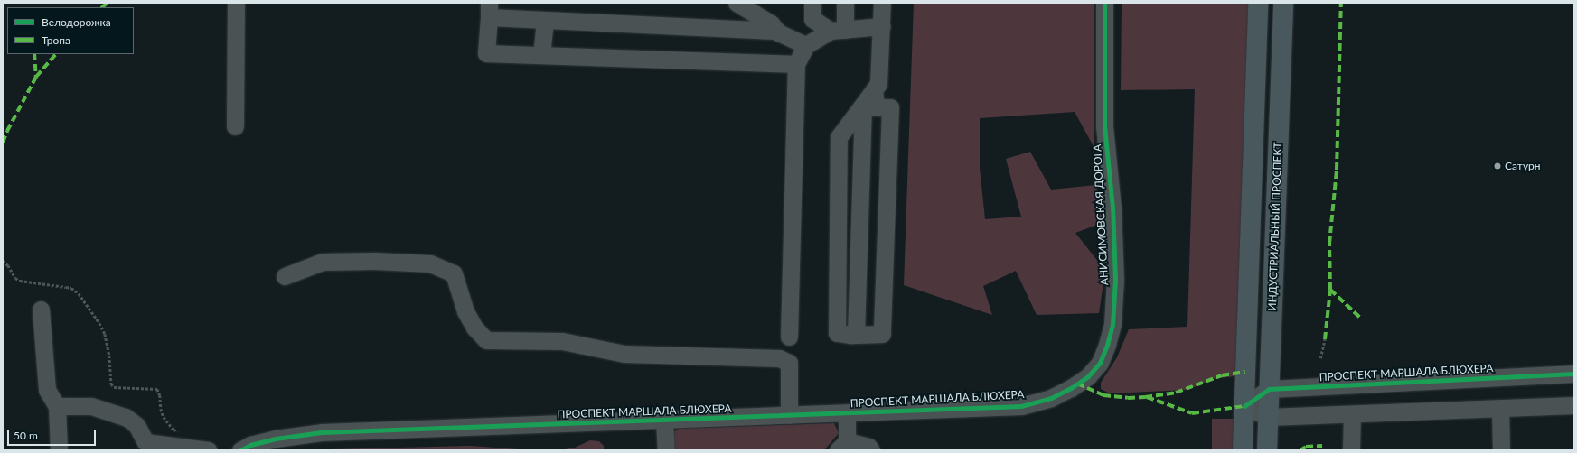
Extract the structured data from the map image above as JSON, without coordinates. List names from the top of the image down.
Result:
{
  "streets": {
    "main road": ["ИНДУСТРИАЛЬНЫЙ ПРОСПЕКТ"],
    "street": ["АНИСИМОВСКАЯ ДОРОГА", "ПРОСПЕКТ МАРШАЛА БЛЮХЕРА"]
  },
  "crossings": [
    ["АНИСИМОВСКАЯ ДОРОГА", "ПРОСПЕКТ МАРШАЛА БЛЮХЕРА"],
    ["ИНДУСТРИАЛЬНЫЙ ПРОСПЕКТ", "ПРОСПЕКТ МАРШАЛА БЛЮХЕРА"]
  ],
  "places": ["Сатурн"],
  "legend": ["Велодорожка", "Тропа"],
  "scale_bar": "50 m"
}
